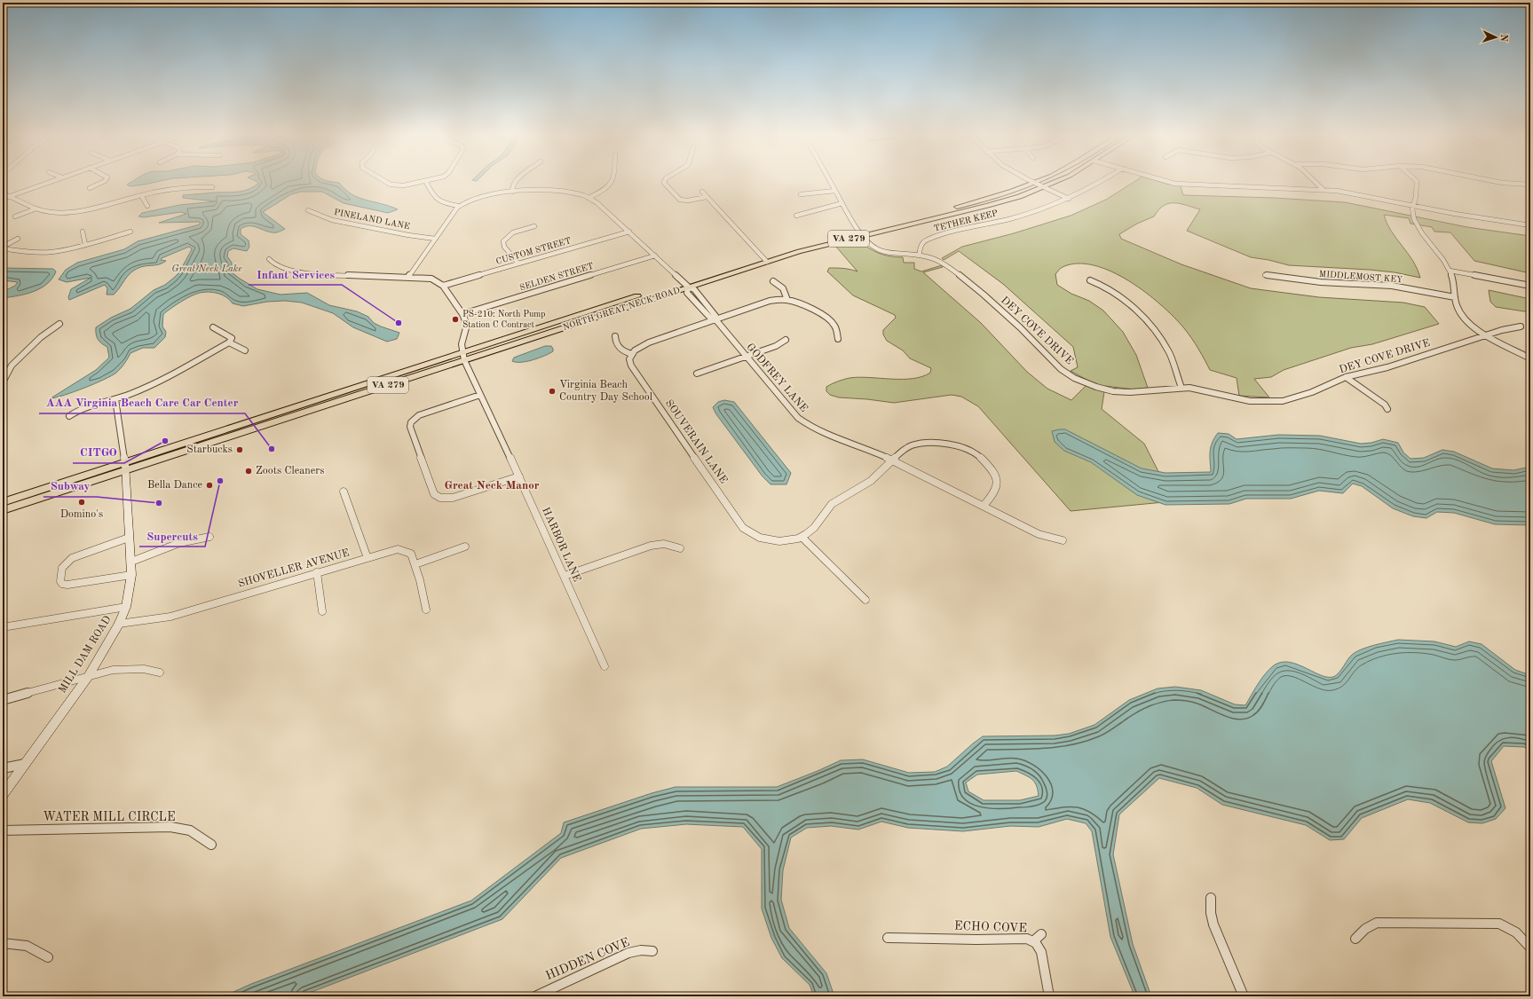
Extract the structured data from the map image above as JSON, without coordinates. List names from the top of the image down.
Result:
{
  "streets": {
    "main road": ["VA 279", "NORTH GREAT NECK ROAD"],
    "street": [
      "PINELAND LANE",
      "TETHER KEEP",
      "CUSTOM STREET",
      "SELDEN STREET",
      "MIDDLEMOST KEY",
      "DEY COVE DRIVE",
      "GODFREY LANE",
      "SOUVERAIN LANE",
      "HARBOR LANE",
      "SHOVELLER AVENUE",
      "MILL DAM ROAD",
      "WATER MILL CIRCLE",
      "ECHO COVE",
      "HIDDEN COVE"
    ]
  },
  "crossings": [
    ["TETHER KEEP", "DEY COVE DRIVE"],
    ["NORTH GREAT NECK ROAD", "DEY COVE DRIVE"],
    ["NORTH GREAT NECK ROAD", "GODFREY LANE"],
    ["NORTH GREAT NECK ROAD", "HARBOR LANE"],
    ["NORTH GREAT NECK ROAD", "MILL DAM ROAD"],
    ["SHOVELLER AVENUE", "MILL DAM ROAD"]
  ],
  "districts": ["Great Neck Manor"],
  "water": ["Great Neck Lake"],
  "places": [
    "PS-210: North Pump Station C Contract",
    "Infant Services",
    "Virginia Beach Country Day School",
    "CITGO",
    "AAA Virginia Beach Care Car Center",
    "Starbucks",
    "Zoots Cleaners",
    "Supercuts",
    "Bella Dance",
    "Domino's",
    "Subway"
  ],
  "north": "right"
}
